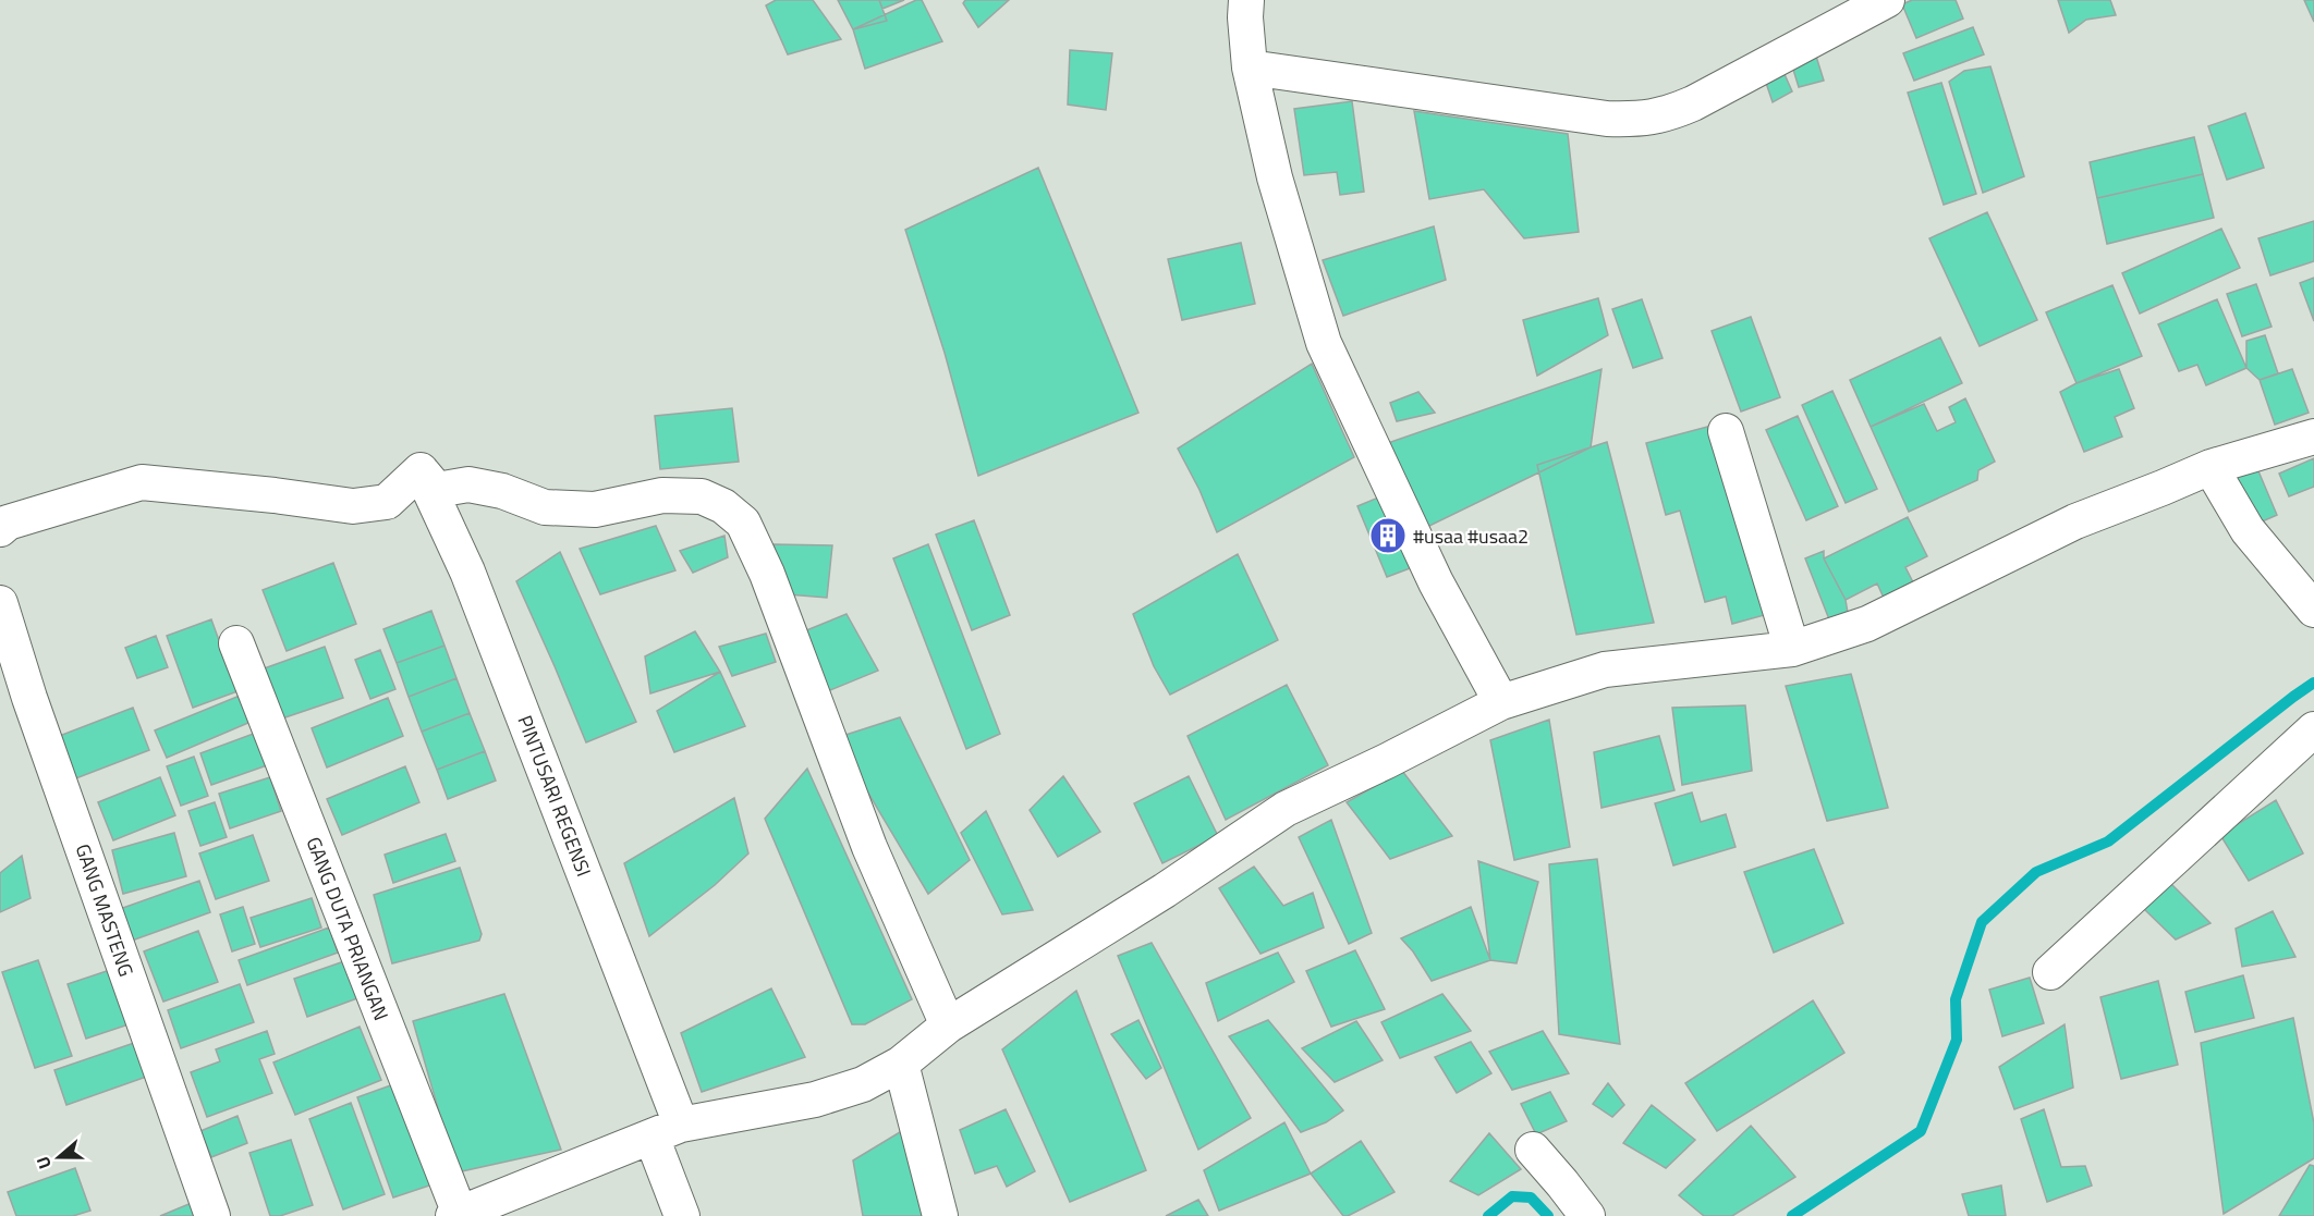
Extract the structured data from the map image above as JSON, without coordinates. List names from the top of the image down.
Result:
{
  "streets": {
    "street": ["PINTUSARI REGENSI", "GANG MASTENG", "GANG DUTA PRIANGAN"]
  },
  "places": {
    "building": ["#usaa #usaa2"]
  },
  "north": "left"
}
